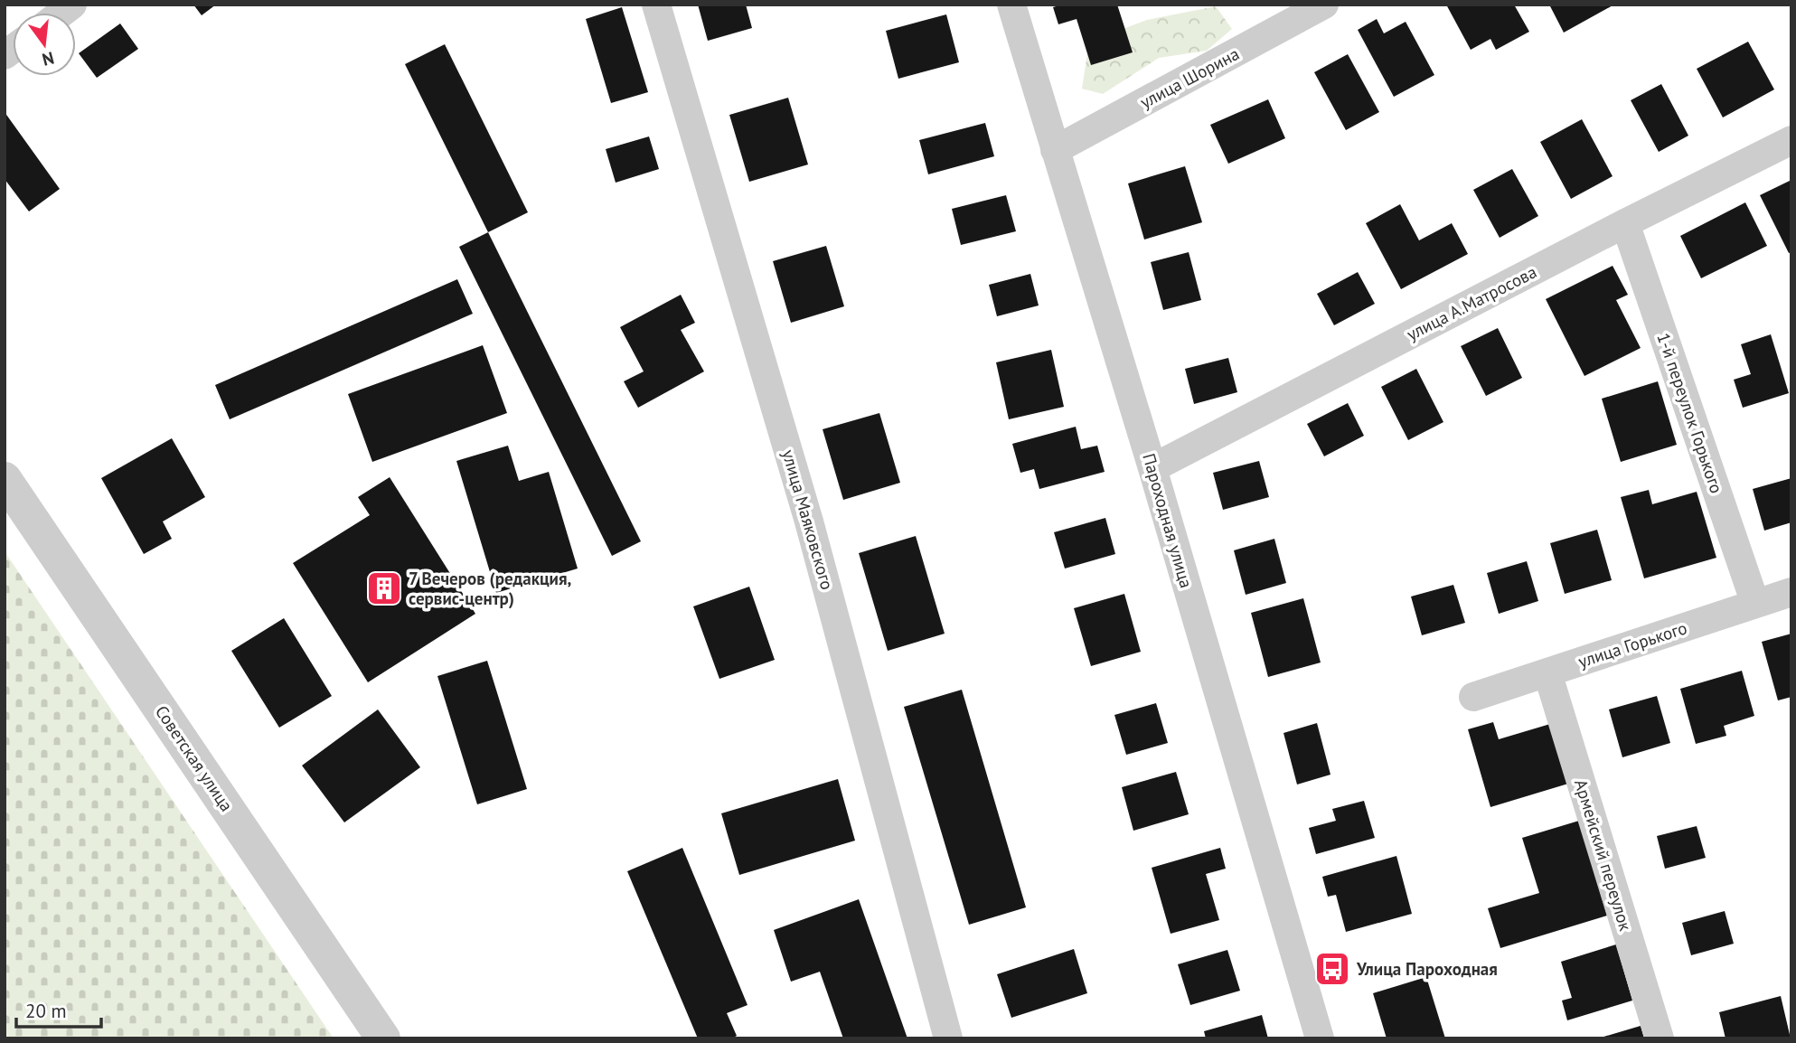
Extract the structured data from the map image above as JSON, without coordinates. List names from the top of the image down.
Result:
{
  "streets": {
    "street": [
      "улица Шорина",
      "улица А.Матросова",
      "1-й переулок Горького",
      "улица Маяковского",
      "Пароходная улица",
      "улица Горького",
      "Советская улица",
      "Армейский переулок"
    ]
  },
  "crossings": [
    ["улица Шорина", "Пароходная улица"],
    ["улица А.Матросова", "1-й переулок Горького"],
    ["улица А.Матросова", "Пароходная улица"],
    ["1-й переулок Горького", "улица Горького"],
    ["улица Горького", "Армейский переулок"]
  ],
  "places": {
    "building": ["7 Вечеров (редакция, сервис-центр)"],
    "bus stop": ["Улица Пароходная"]
  },
  "scale_bar": "20 m",
  "north": "bottom"
}
